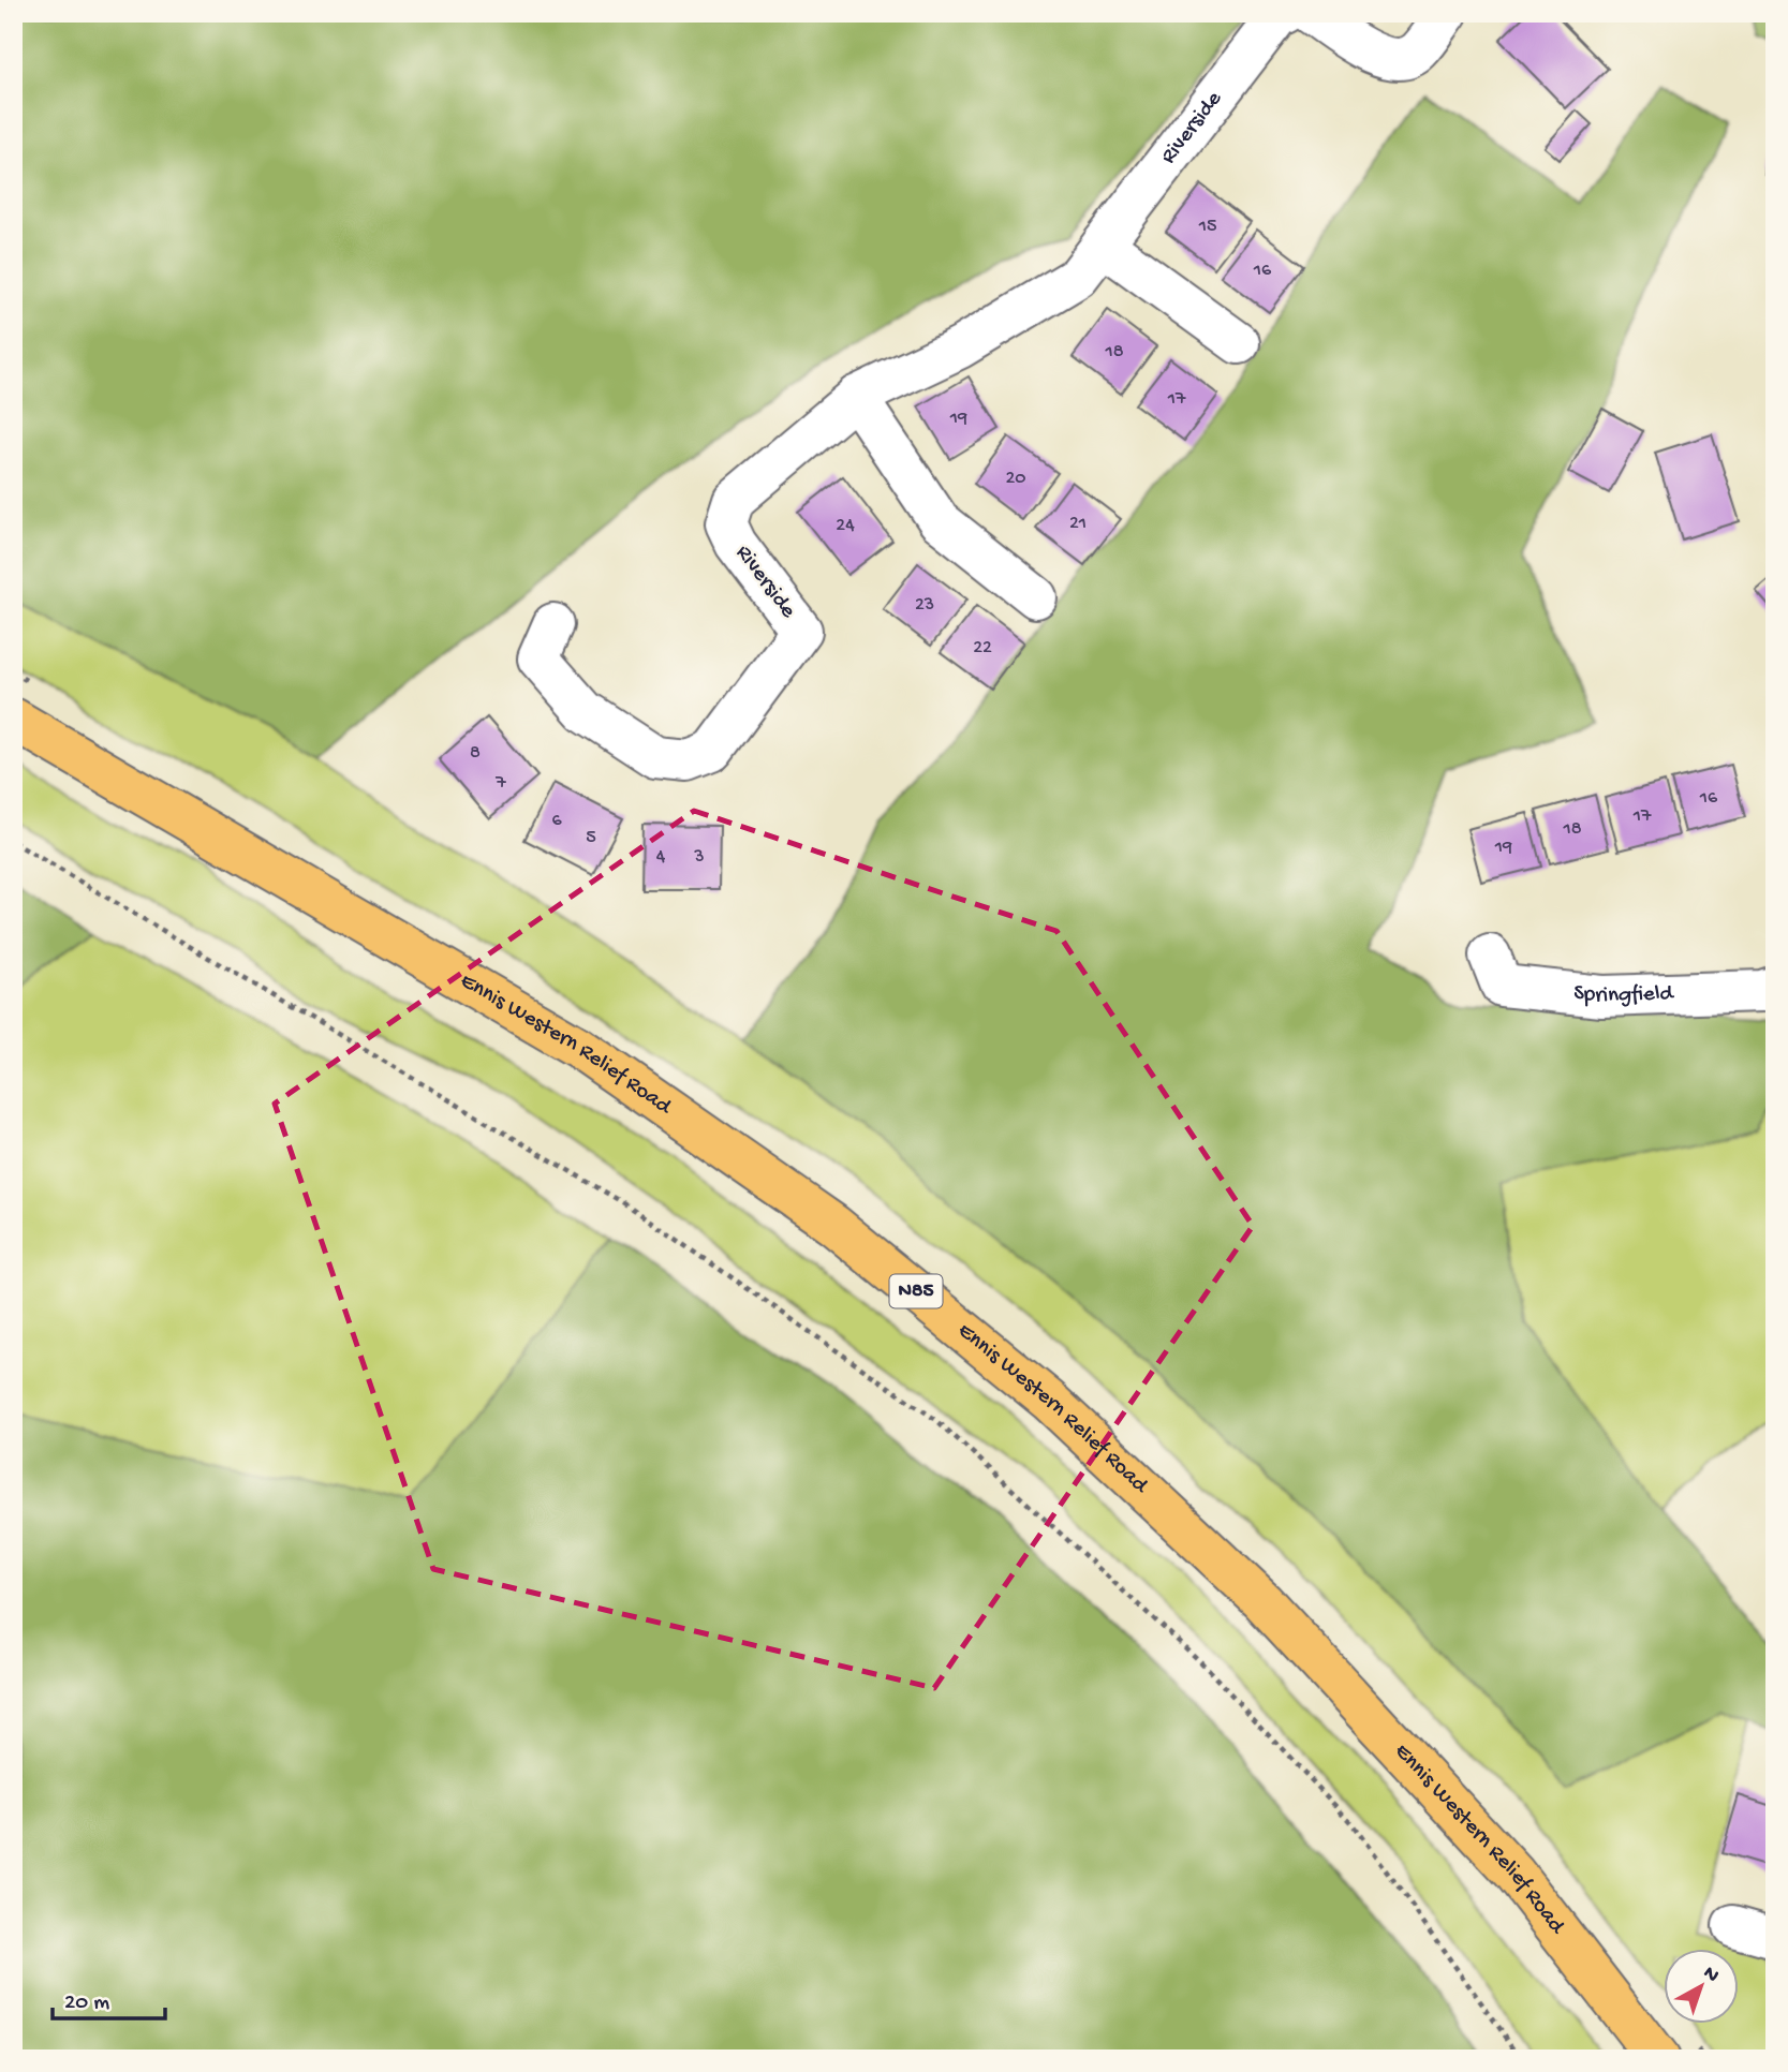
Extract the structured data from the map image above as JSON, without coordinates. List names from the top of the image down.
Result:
{
  "streets": {
    "main road": ["Ennis Western Relief Road", "N85"],
    "street": ["Riverside", "Springfield"]
  },
  "house_numbers": [
    "15",
    "16",
    "18",
    "17",
    "19",
    "20",
    "21",
    "24",
    "23",
    "22",
    "8",
    "7",
    "16",
    "17",
    "6",
    "18",
    "5",
    "19",
    "4",
    "3"
  ],
  "scale_bar": "20 m",
  "north": "top right"
}
